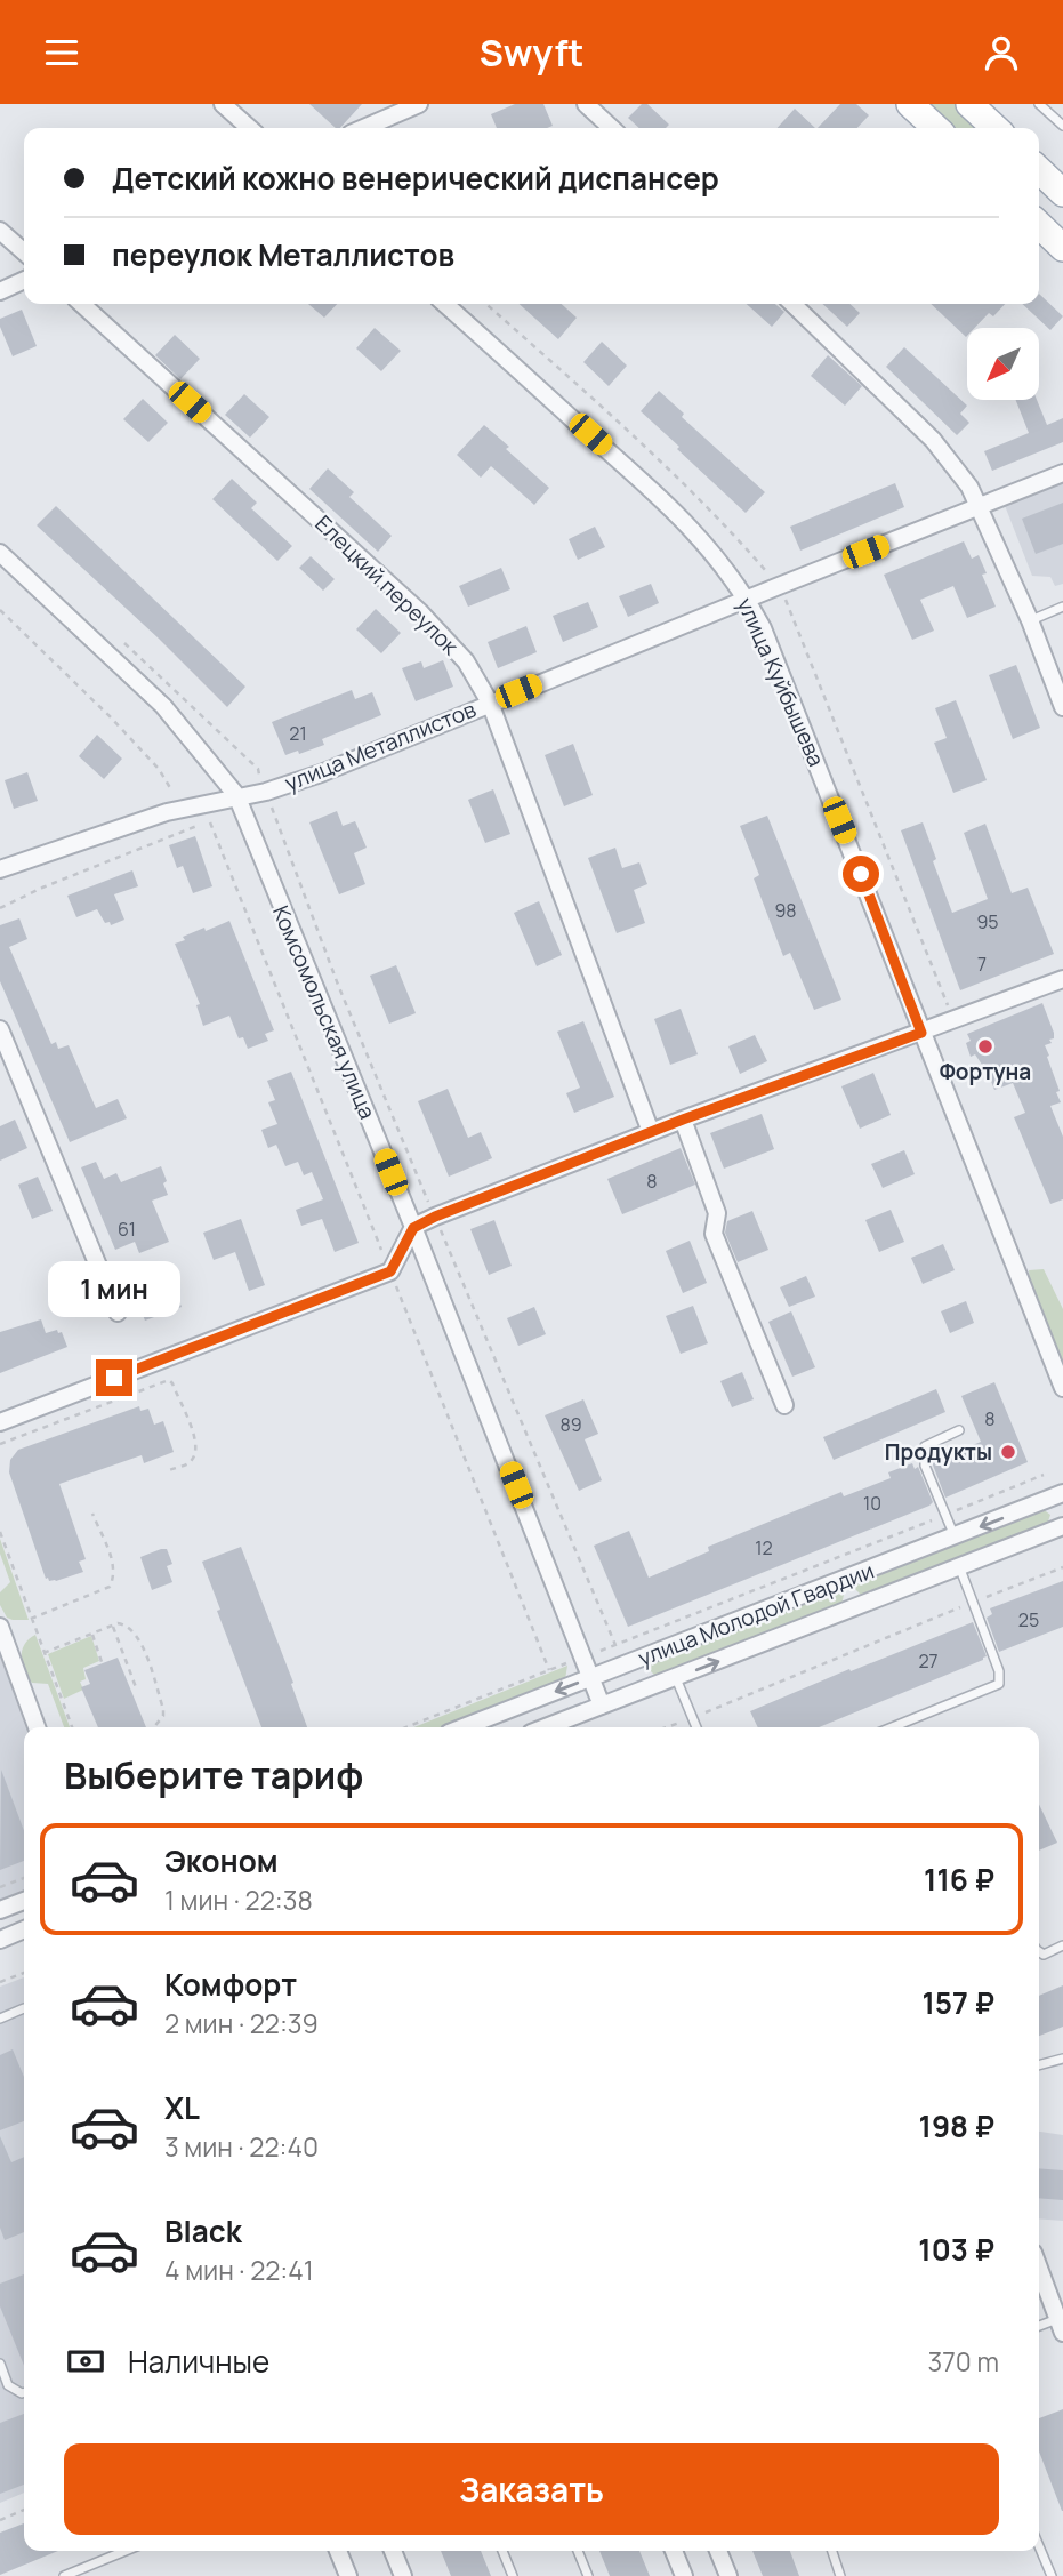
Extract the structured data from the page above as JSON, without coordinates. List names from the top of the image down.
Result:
{
  "streets": {
    "street": [
      "Елецкий переулок",
      "улица Куйбышева",
      "улица Металлистов",
      "Комсомольская улица",
      "улица Молодой Гвардии"
    ]
  },
  "crossings": [
    ["Елецкий переулок", "улица Металлистов"],
    ["улица Куйбышева", "улица Металлистов"],
    ["улица Металлистов", "Комсомольская улица"],
    ["Комсомольская улица", "улица Молодой Гвардии"]
  ],
  "places": ["Фортуна", "Продукты"],
  "house_numbers": [
    "21",
    "98",
    "95",
    "7",
    "8",
    "61",
    "8",
    "89",
    "10",
    "12",
    "25",
    "27"
  ],
  "north": "bottom left",
  "page": {
    "header": "Swyft",
    "banner": ["Детский кожно венерический диспансер", "переулок Металлистов"],
    "bubble": "1 мин",
    "heading": "Выберите тариф",
    "list": [
      {
        "name": "Эконом",
        "note": "1 мин · 22:38",
        "value": "116 ₽"
      },
      {
        "name": "Комфорт",
        "note": "2 мин · 22:39",
        "value": "157 ₽"
      },
      {
        "name": "XL",
        "note": "3 мин · 22:40",
        "value": "198 ₽"
      },
      {
        "name": "Black",
        "note": "4 мин · 22:41",
        "value": "103 ₽"
      }
    ],
    "pay": ["Наличные", "370 m"],
    "buttons": "Заказать"
  }
}
